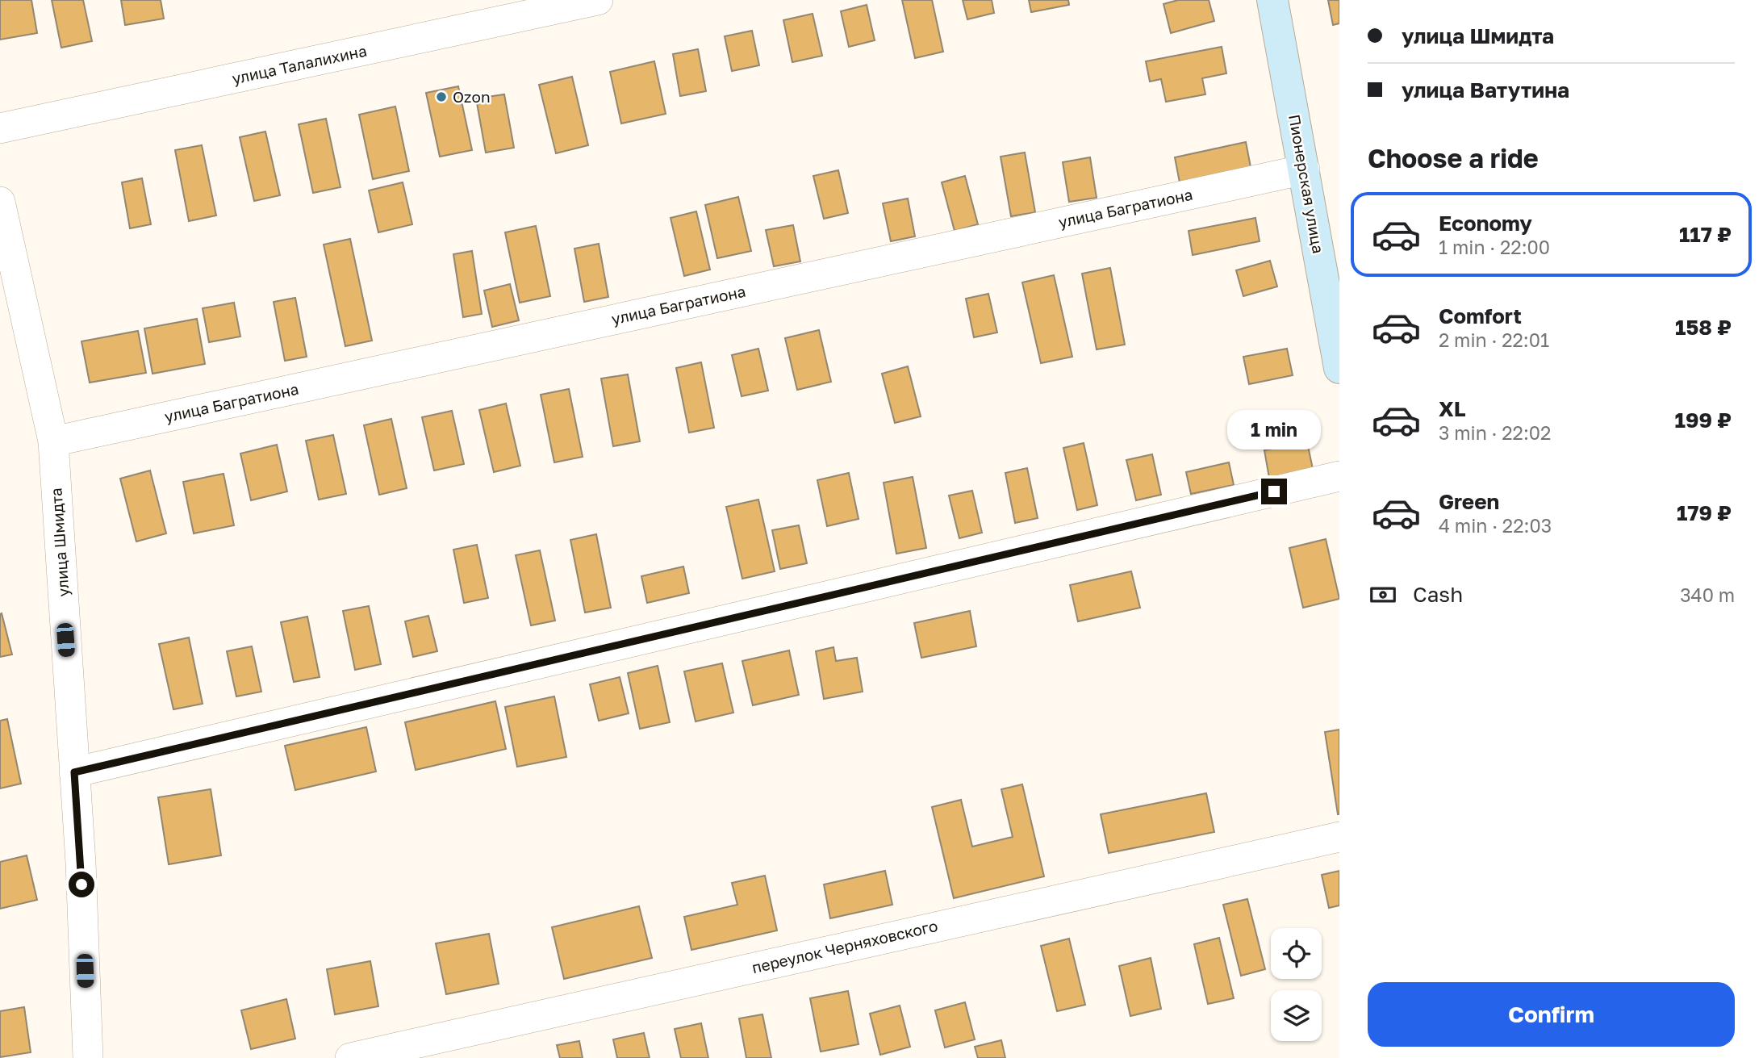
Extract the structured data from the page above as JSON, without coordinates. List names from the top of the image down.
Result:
{
  "streets": {
    "street": [
      "улица Талалихина",
      "Пионерская улица",
      "улица Багратиона",
      "улица Шмидта",
      "переулок Черняховского"
    ]
  },
  "crossings": [
    ["Пионерская улица", "улица Багратиона"],
    ["улица Багратиона", "улица Шмидта"]
  ],
  "places": ["Ozon"],
  "page": {
    "banner": ["улица Шмидта", "улица Ватутина"],
    "heading": "Choose a ride",
    "list": [
      {
        "name": "Economy",
        "note": "1 min · 22:00",
        "value": "117 ₽"
      },
      {
        "name": "Comfort",
        "note": "2 min · 22:01",
        "value": "158 ₽"
      },
      {
        "name": "XL",
        "note": "3 min · 22:02",
        "value": "199 ₽"
      },
      {
        "name": "Green",
        "note": "4 min · 22:03",
        "value": "179 ₽"
      }
    ],
    "bubble": "1 min",
    "pay": ["Cash", "340 m"],
    "buttons": "Confirm"
  }
}
